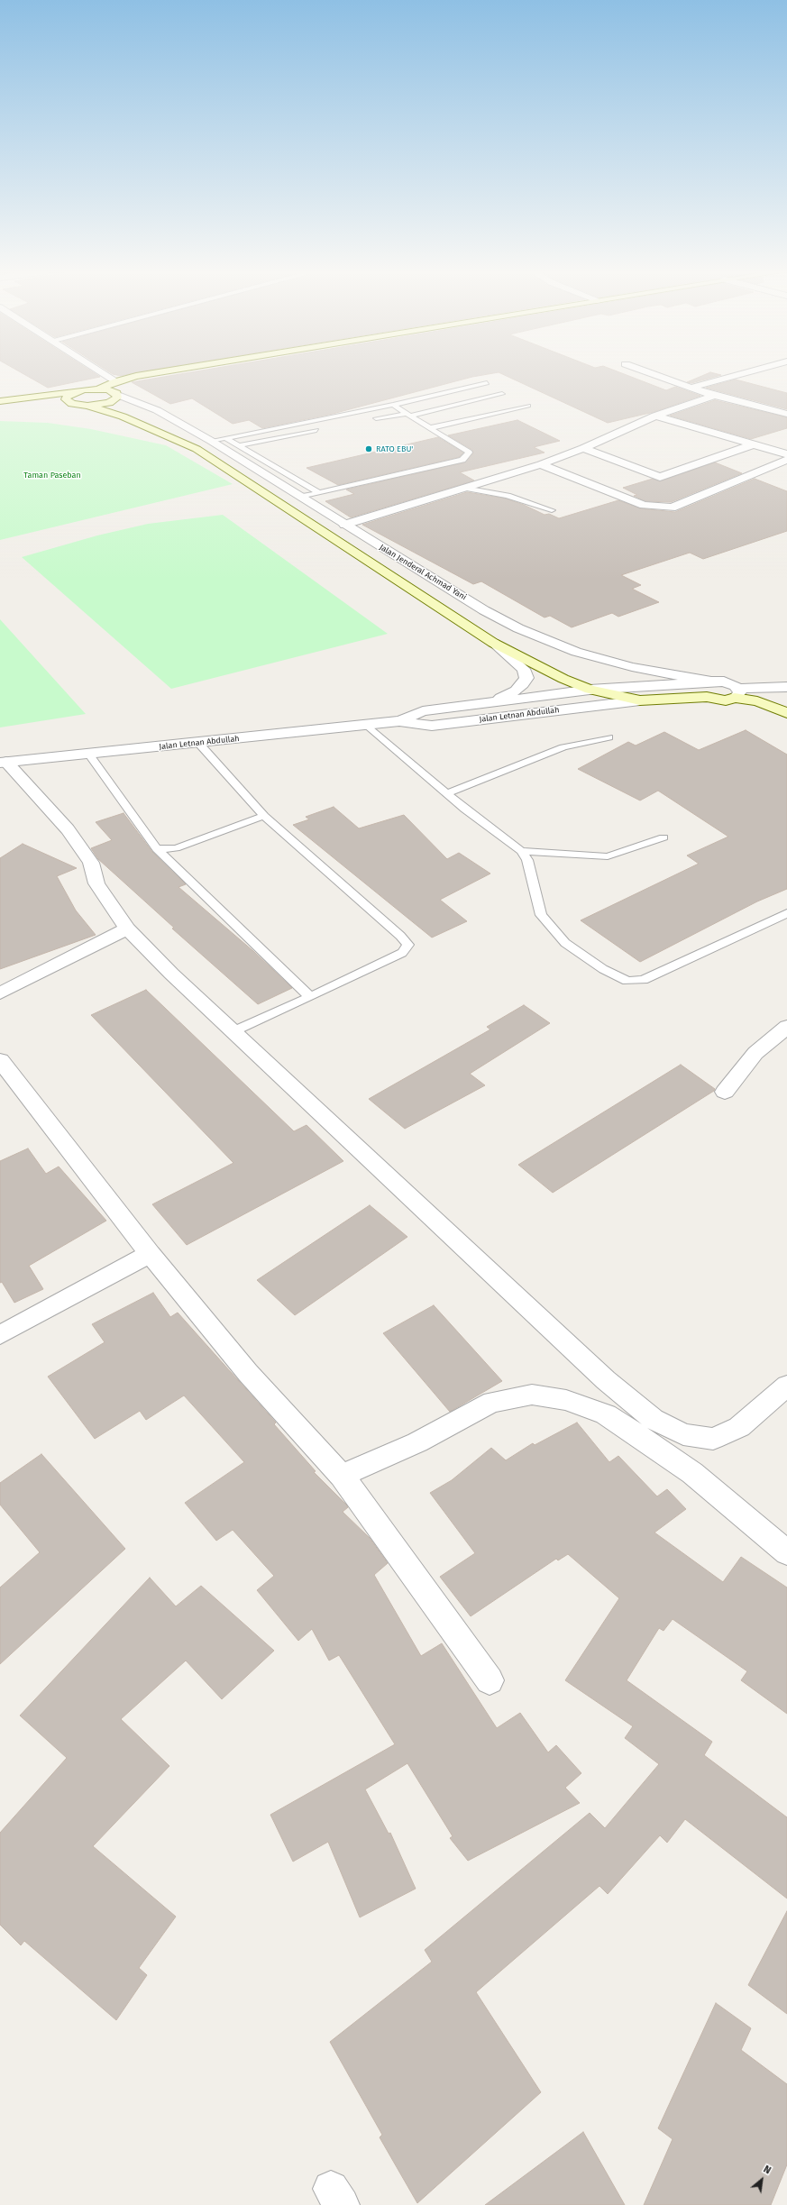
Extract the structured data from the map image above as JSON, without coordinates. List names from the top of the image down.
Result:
{
  "streets": {
    "main road": ["Jalan Jenderal Achmad Yani"],
    "street": ["Jalan Letnan Abdullah"]
  },
  "crossings": [
    ["Jalan Jenderal Achmad Yani", "Jalan Letnan Abdullah"]
  ],
  "parks": ["Taman Paseban"],
  "places": ["RATO EBU'"],
  "north": "top right"
}
